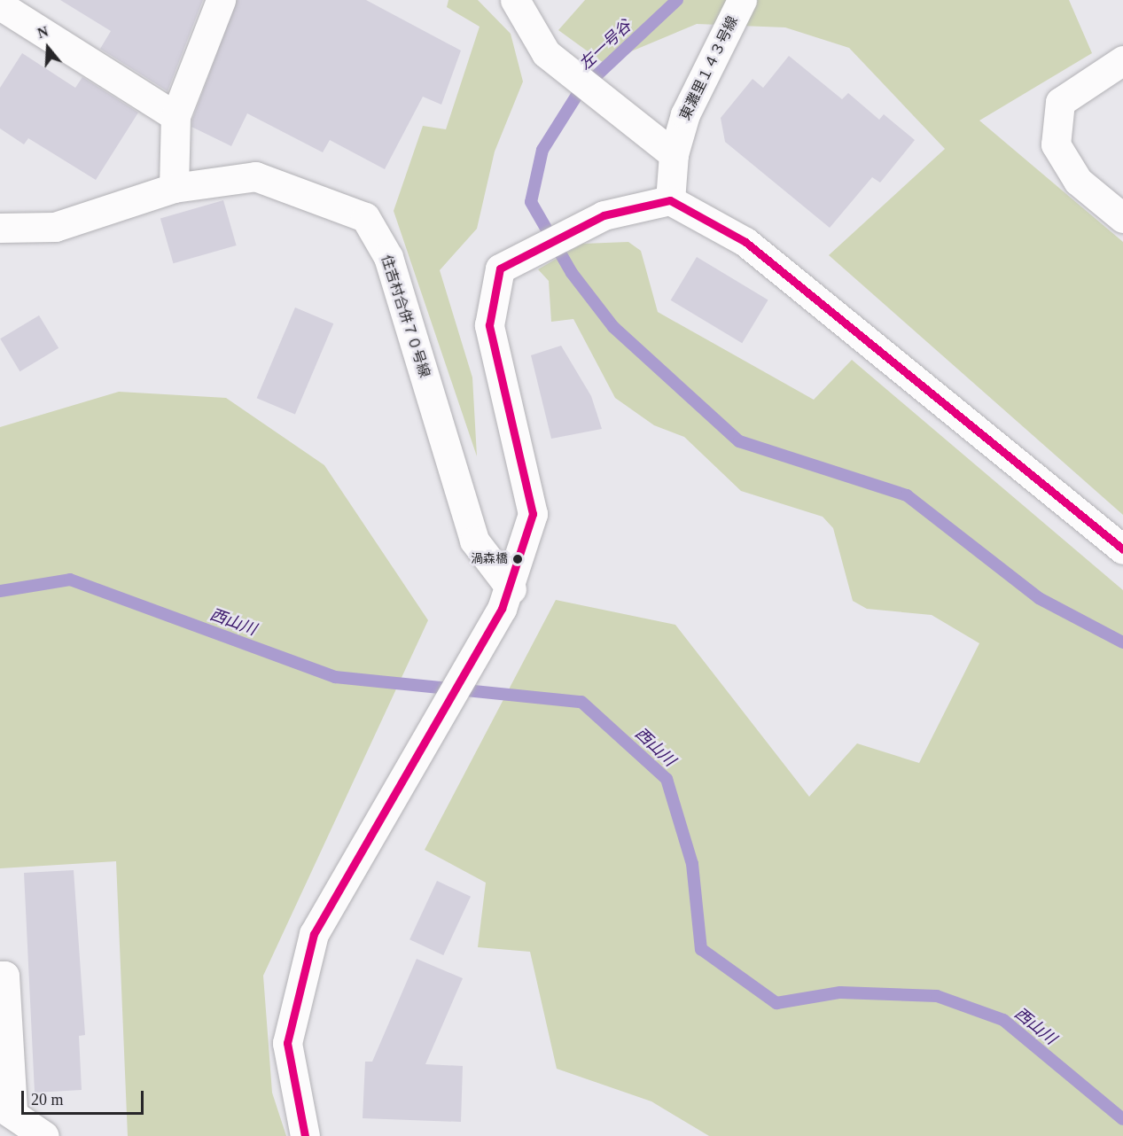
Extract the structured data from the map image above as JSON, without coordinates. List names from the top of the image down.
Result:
{
  "streets": {
    "street": ["東灘里１４３号線", "住吉村合併７０号線"]
  },
  "water": ["左一号谷", "西山川"],
  "places": ["渦森橋"],
  "scale_bar": "20 m",
  "north": "top"
}
